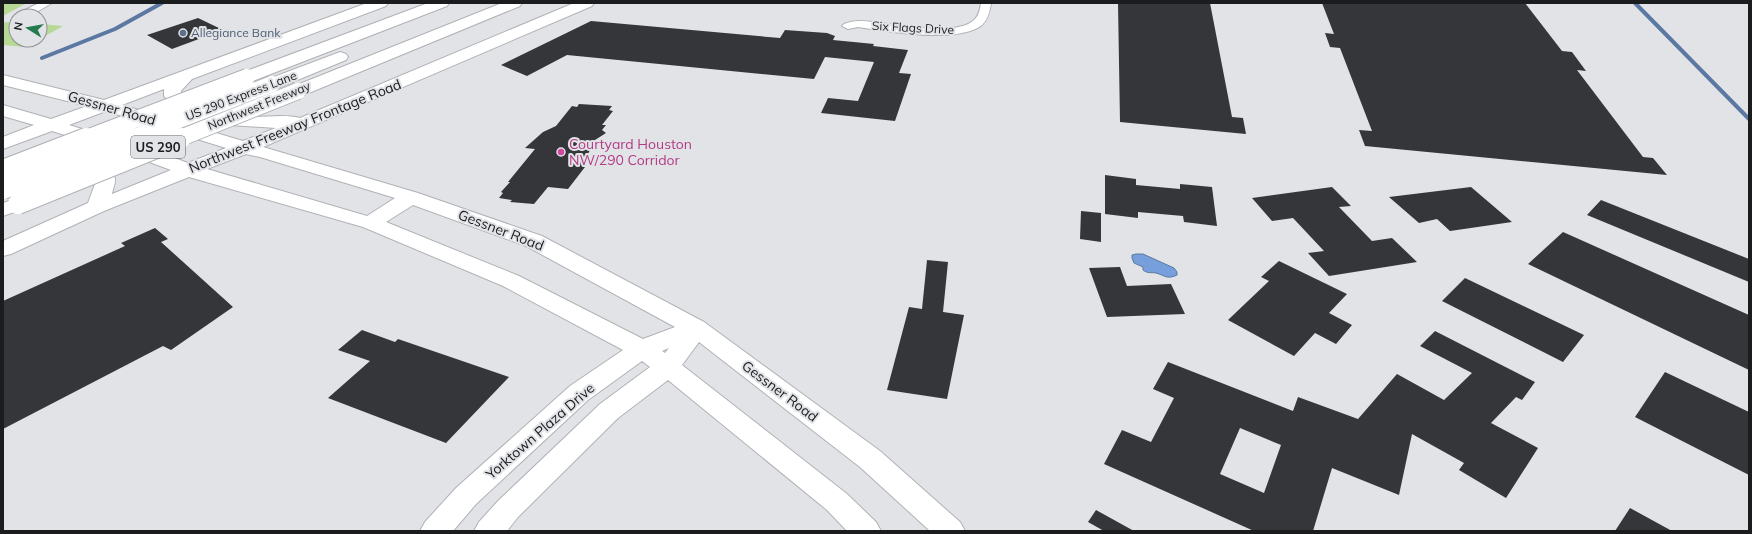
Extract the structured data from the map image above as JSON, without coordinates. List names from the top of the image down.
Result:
{
  "streets": {
    "main road": [
      "US 290 Express Lane",
      "Northwest Freeway",
      "Gessner Road",
      "Northwest Freeway Frontage Road",
      "US 290",
      "Yorktown Plaza Drive"
    ],
    "street": ["Six Flags Drive"]
  },
  "crossings": [
    ["Gessner Road", "Northwest Freeway Frontage Road"],
    ["Gessner Road", "Yorktown Plaza Drive"]
  ],
  "places": ["Allegiance Bank", "Courtyard Houston NW/290 Corridor"],
  "north": "left"
}
